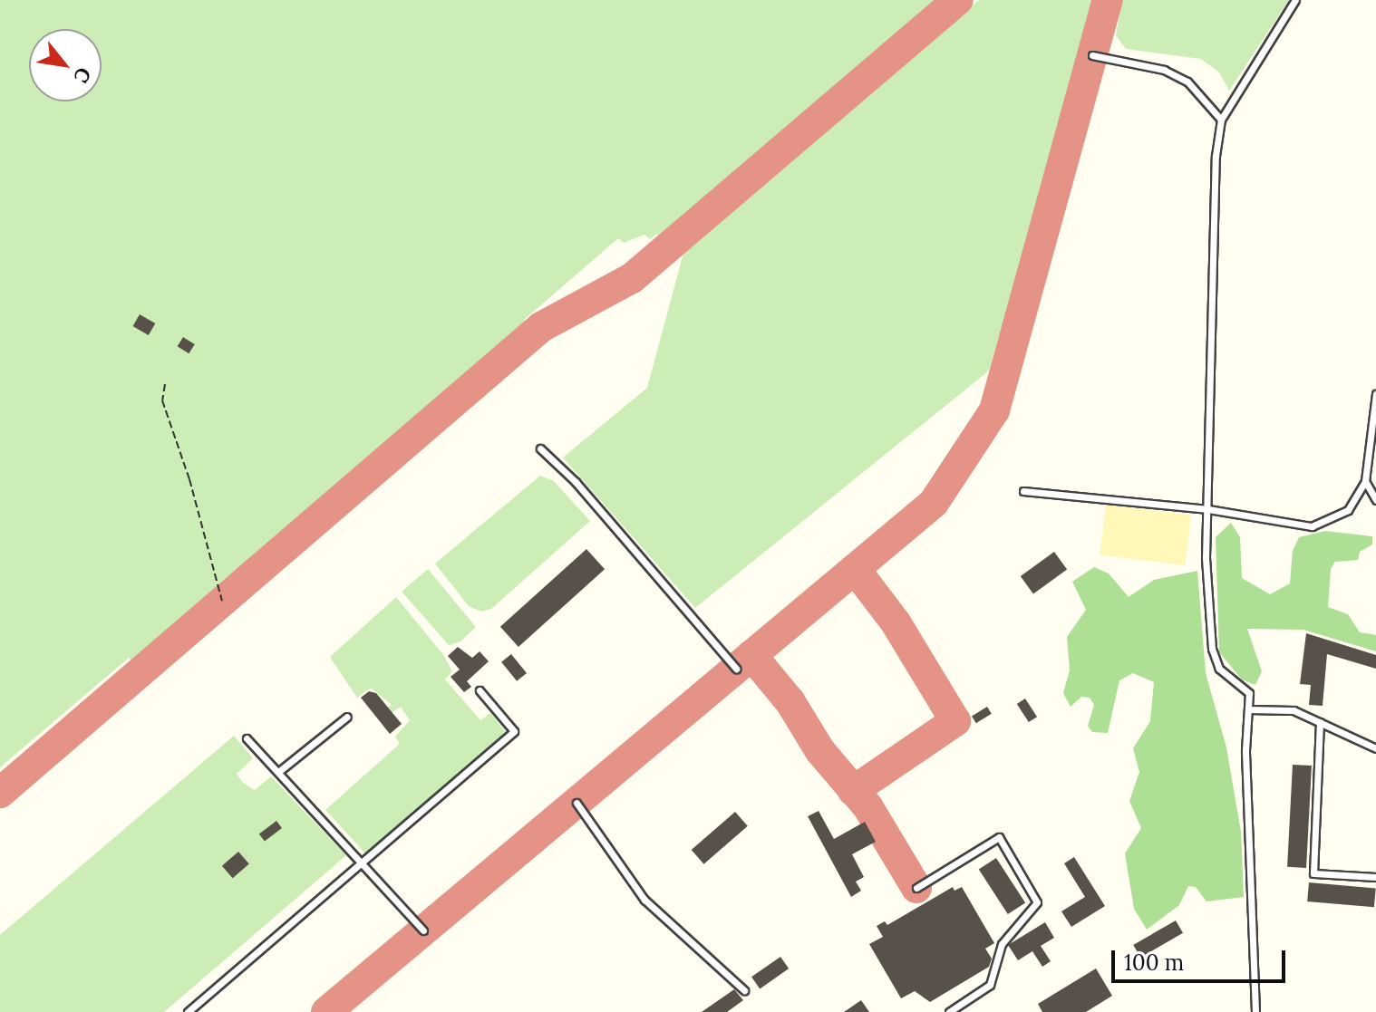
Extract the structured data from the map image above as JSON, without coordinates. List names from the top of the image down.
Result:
{
  "scale_bar": "100 m",
  "north": "bottom right"
}
